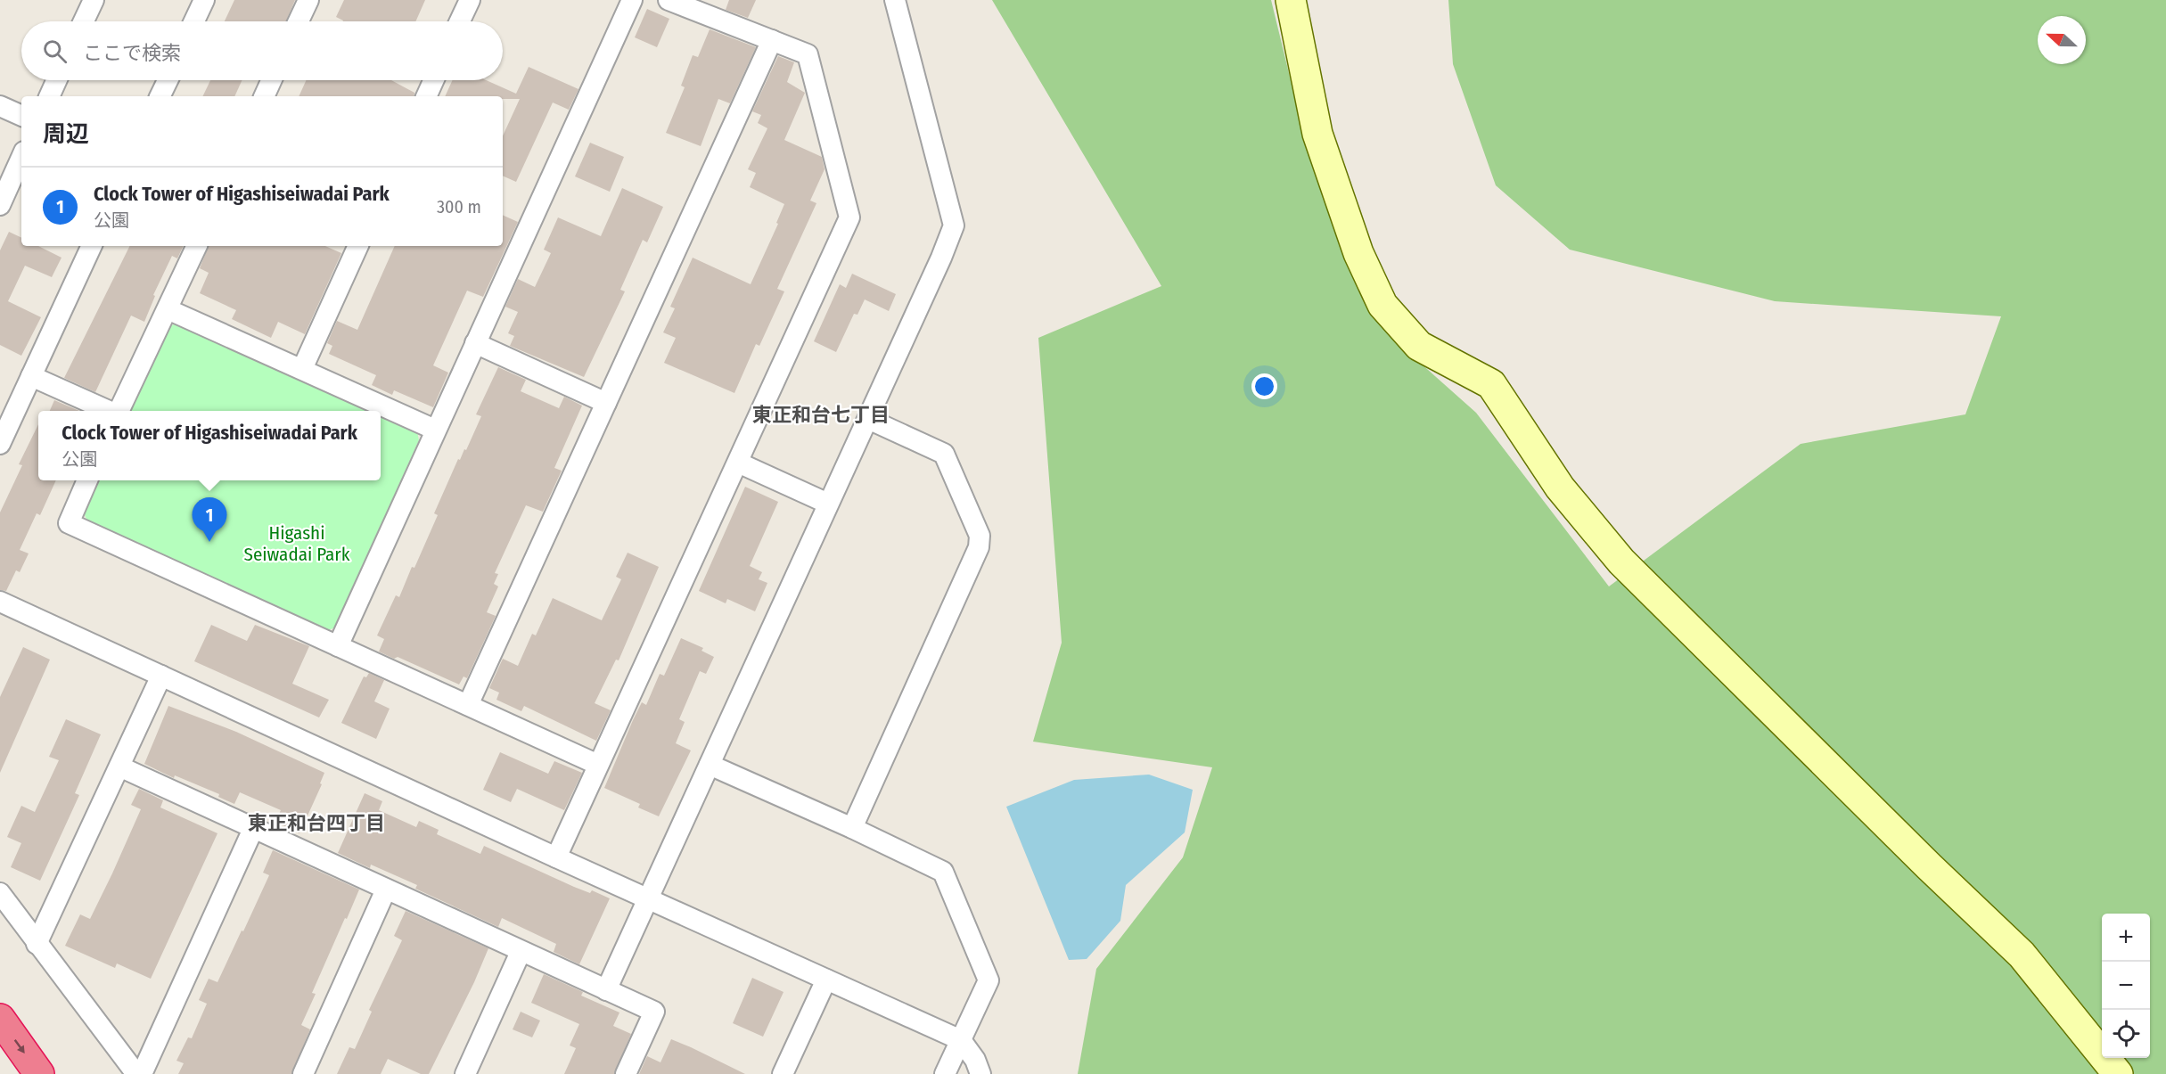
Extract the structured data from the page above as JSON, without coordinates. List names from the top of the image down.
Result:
{
  "districts": ["東正和台七丁目", "東正和台四丁目"],
  "parks": ["Higashi Seiwadai Park"],
  "north": "left",
  "page": {
    "search": "ここで検索",
    "heading": "周辺",
    "list": [
      {
        "mark": "1",
        "name": "Clock Tower of Higashiseiwadai Park",
        "note": "公園",
        "value": "300 m"
      }
    ],
    "popup": ["Clock Tower of Higashiseiwadai Park", "公園"],
    "pins": "1",
    "map_buttons": ["+", "−"]
  }
}
